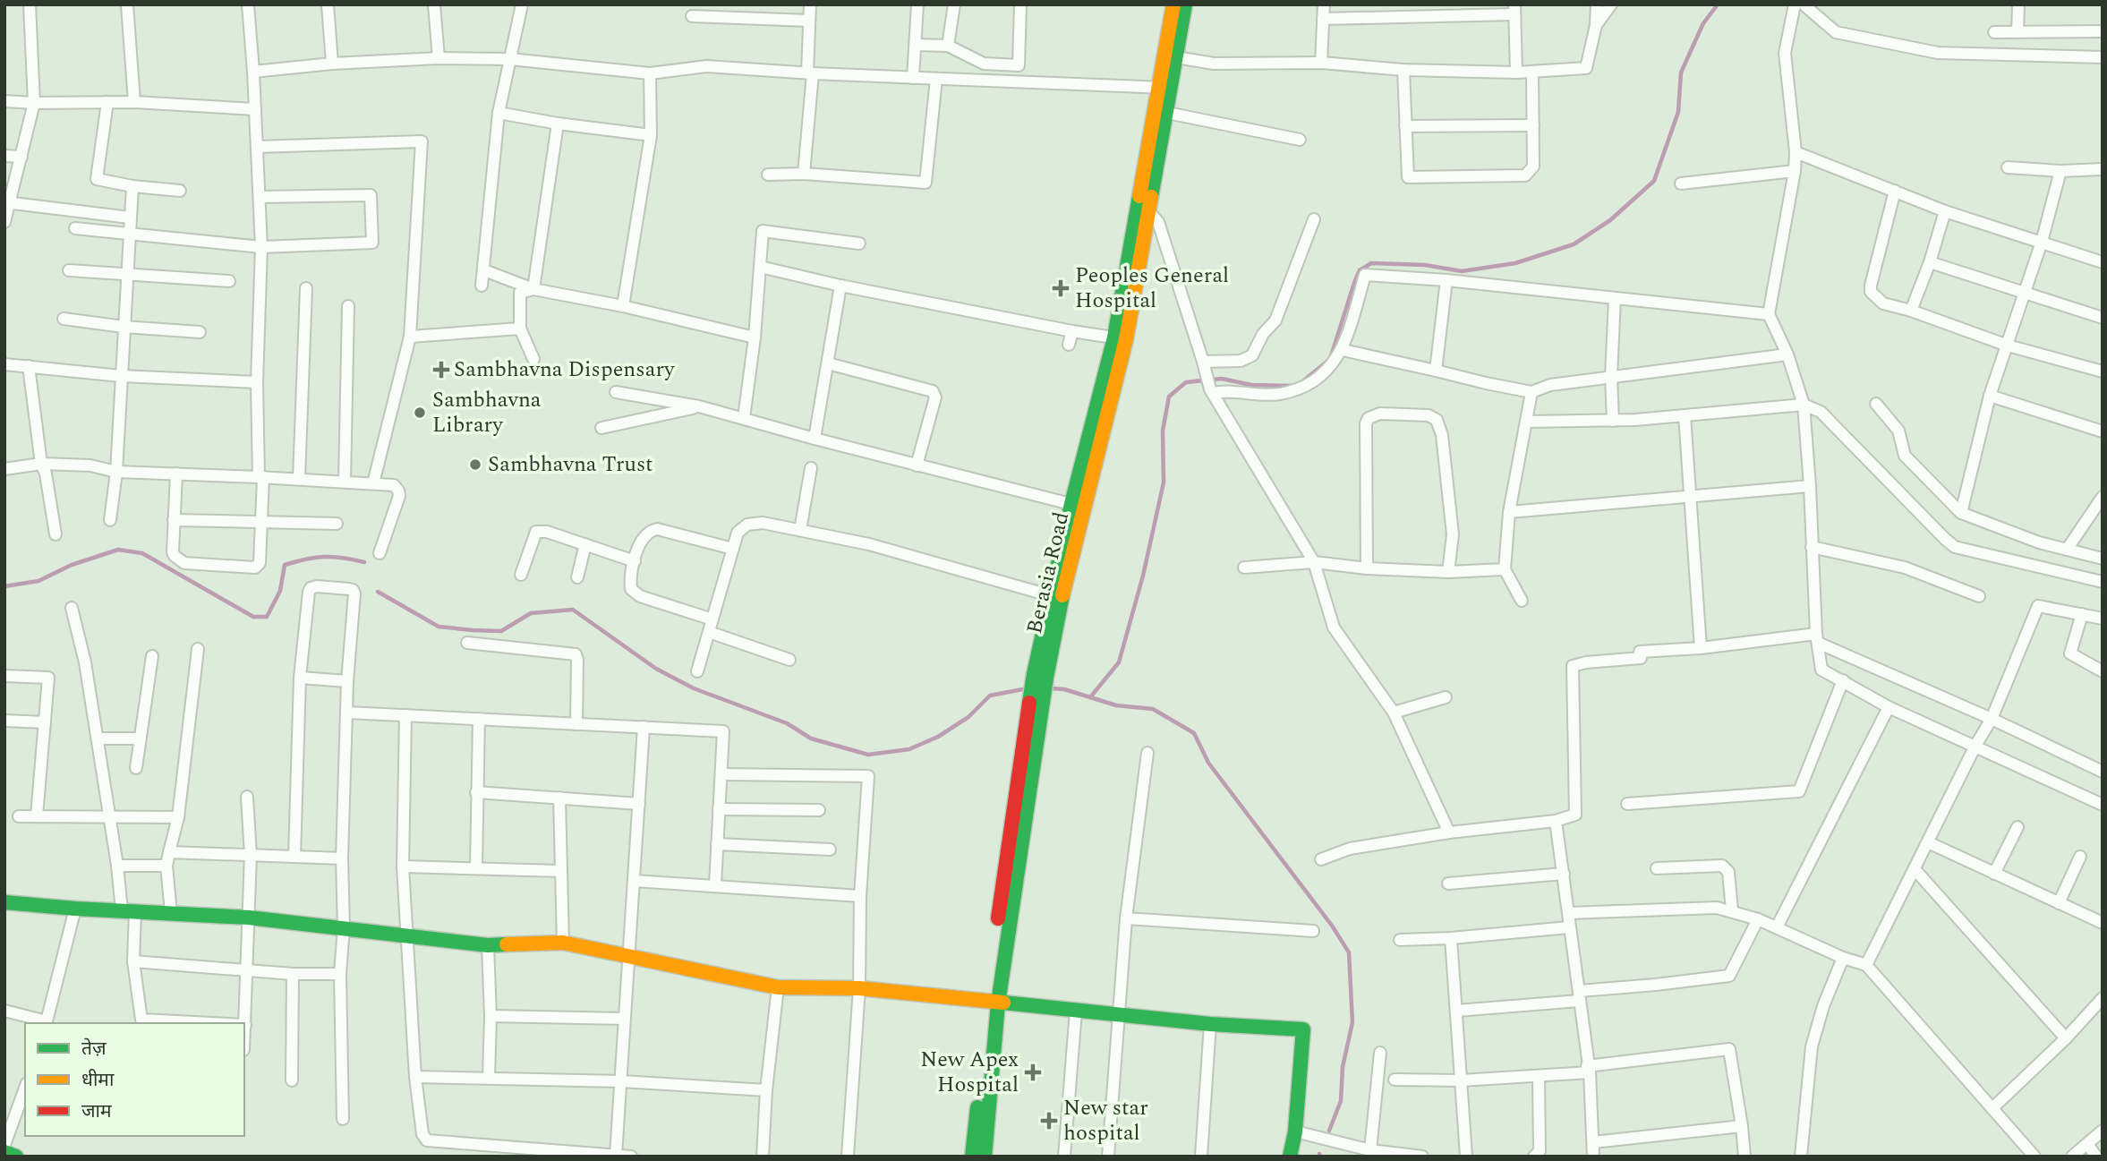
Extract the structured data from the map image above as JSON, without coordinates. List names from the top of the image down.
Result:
{
  "streets": {
    "main road": ["Berasia Road"]
  },
  "places": {
    "health": [
      "Peoples General Hospital",
      "Sambhavna Dispensary",
      "New Apex Hospital",
      "New star hospital"
    ],
    "other": ["Sambhavna Library", "Sambhavna Trust"]
  },
  "legend": ["तेज़", "धीमा", "जाम"]
}
